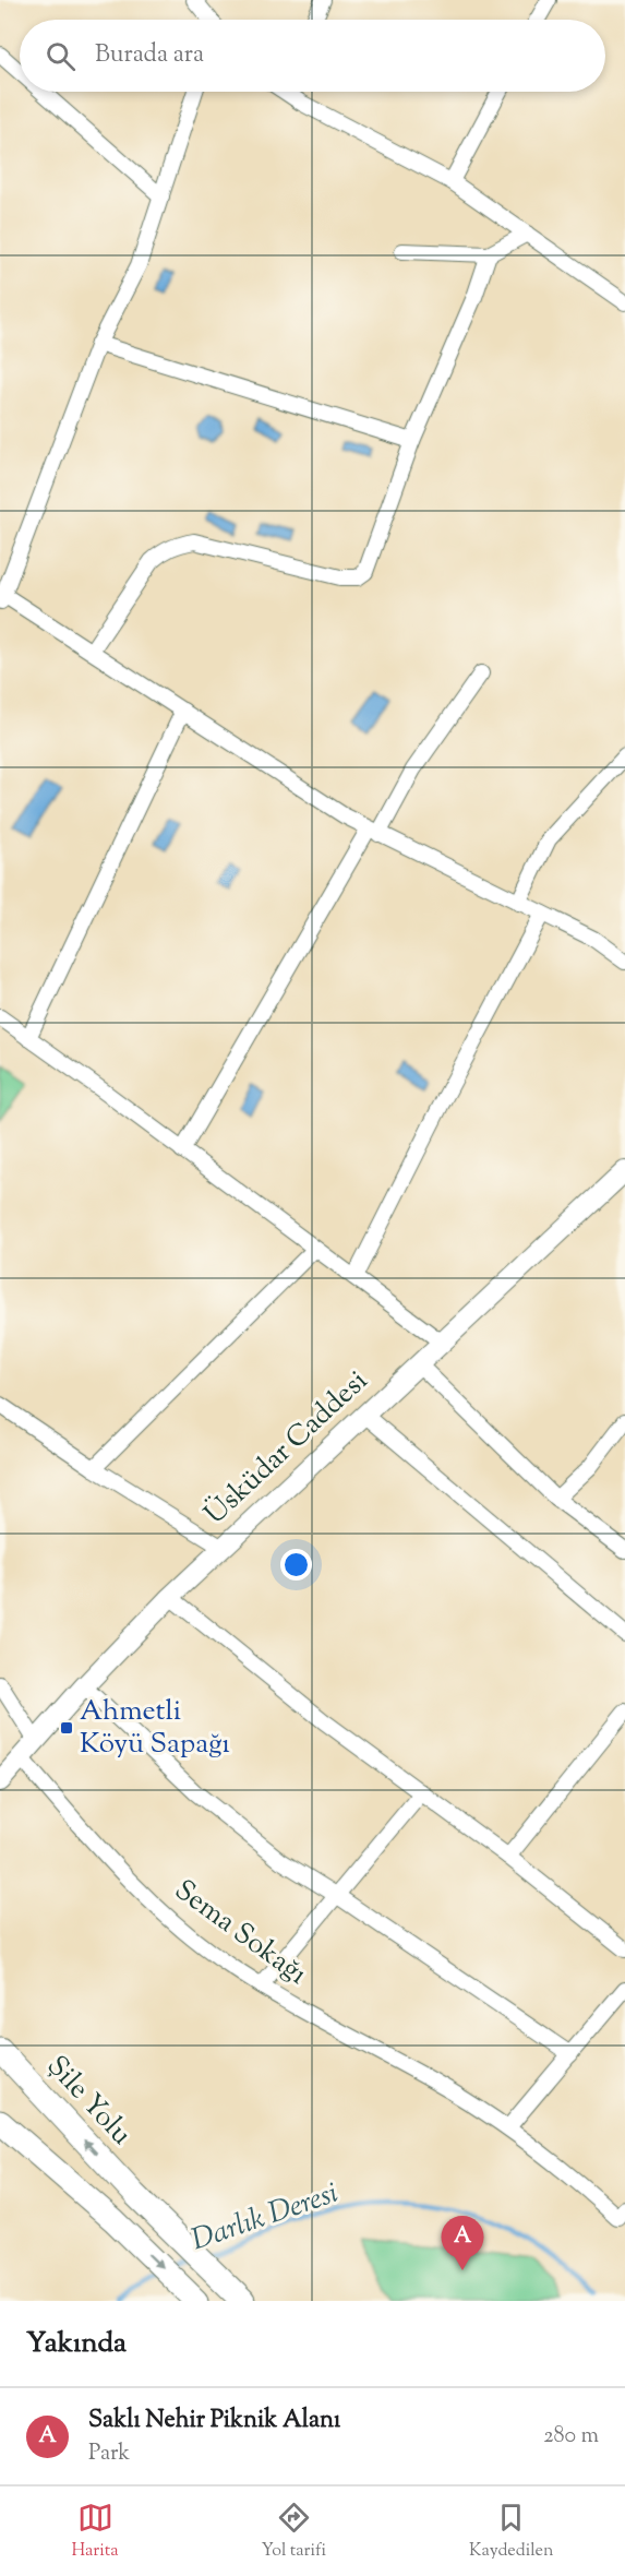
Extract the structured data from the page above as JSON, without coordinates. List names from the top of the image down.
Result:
{
  "streets": {
    "highway": ["Şile Yolu"],
    "main road": ["Üsküdar Caddesi"],
    "street": ["Sema Sokağı"]
  },
  "crossings": [
    ["Üsküdar Caddesi", "Sema Sokağı"]
  ],
  "water": ["Darlık Deresi"],
  "places": {
    "transit": ["Ahmetli Köyü Sapağı"]
  },
  "page": {
    "search": "Burada ara",
    "pins": "A",
    "heading": "Yakında",
    "list": [
      {
        "mark": "A",
        "name": "Saklı Nehir Piknik Alanı",
        "note": "Park",
        "value": "280 m"
      }
    ],
    "nav": ["Harita", "Yol tarifi", "Kaydedilen"]
  }
}
